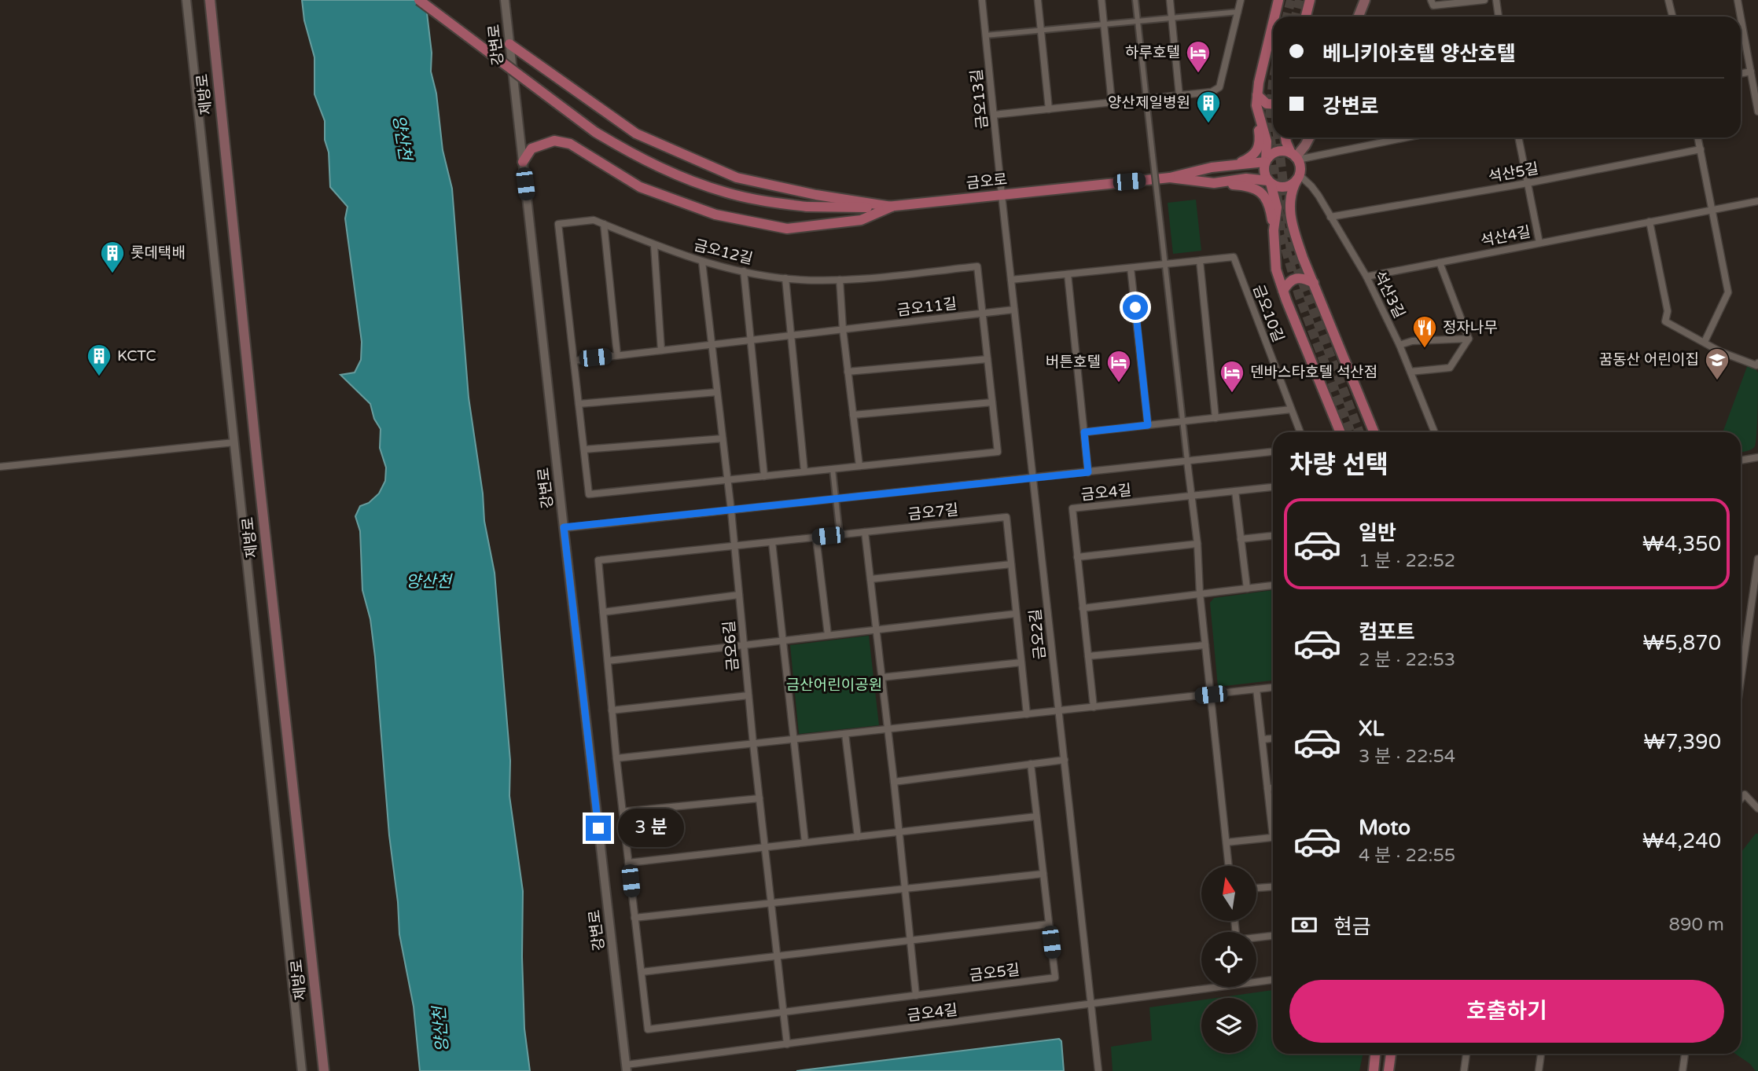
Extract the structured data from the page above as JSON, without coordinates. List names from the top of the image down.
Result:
{
  "streets": {
    "main road": ["제방로", "금오로"],
    "street": [
      "강변로",
      "금오13길",
      "석산5길",
      "석산4길",
      "금오12길",
      "석산3길",
      "금오11길",
      "금오10길",
      "금오4길",
      "금오7길",
      "금오2길",
      "금오6길",
      "금오5길"
    ]
  },
  "crossings": [
    ["강변로", "금오4길"],
    ["금오13길", "금오로"],
    ["금오13길", "금오2길"],
    ["석산5길", "석산3길"],
    ["금오로", "석산3길"],
    ["금오로", "금오2길"],
    ["석산4길", "석산3길"],
    ["금오12길", "금오11길"],
    ["금오12길", "금오6길"],
    ["금오11길", "금오2길"],
    ["금오10길", "금오2길"],
    ["금오4길", "금오2길"],
    ["금오7길", "금오6길"],
    ["금오7길", "금오5길"]
  ],
  "water": ["양산천"],
  "parks": ["금산어린이공원"],
  "places": {
    "hotel": ["하루호텔", "버튼호텔", "덴바스타호텔 석산점"],
    "building": ["양산제일병원", "롯데택배", "KCTC"],
    "restaurant": ["정자나무"],
    "school or university": ["꿈동산 어린이집"]
  },
  "north": "top",
  "page": {
    "banner": ["베니키아호텔 양산호텔", "강변로"],
    "heading": "차량 선택",
    "list": [
      {
        "name": "일반",
        "note": "1 분 · 22:52",
        "value": "₩4,350"
      },
      {
        "name": "컴포트",
        "note": "2 분 · 22:53",
        "value": "₩5,870"
      },
      {
        "name": "XL",
        "note": "3 분 · 22:54",
        "value": "₩7,390"
      },
      {
        "name": "Moto",
        "note": "4 분 · 22:55",
        "value": "₩4,240"
      }
    ],
    "bubble": "3 분",
    "pay": ["현금", "890 m"],
    "buttons": "호출하기"
  }
}
